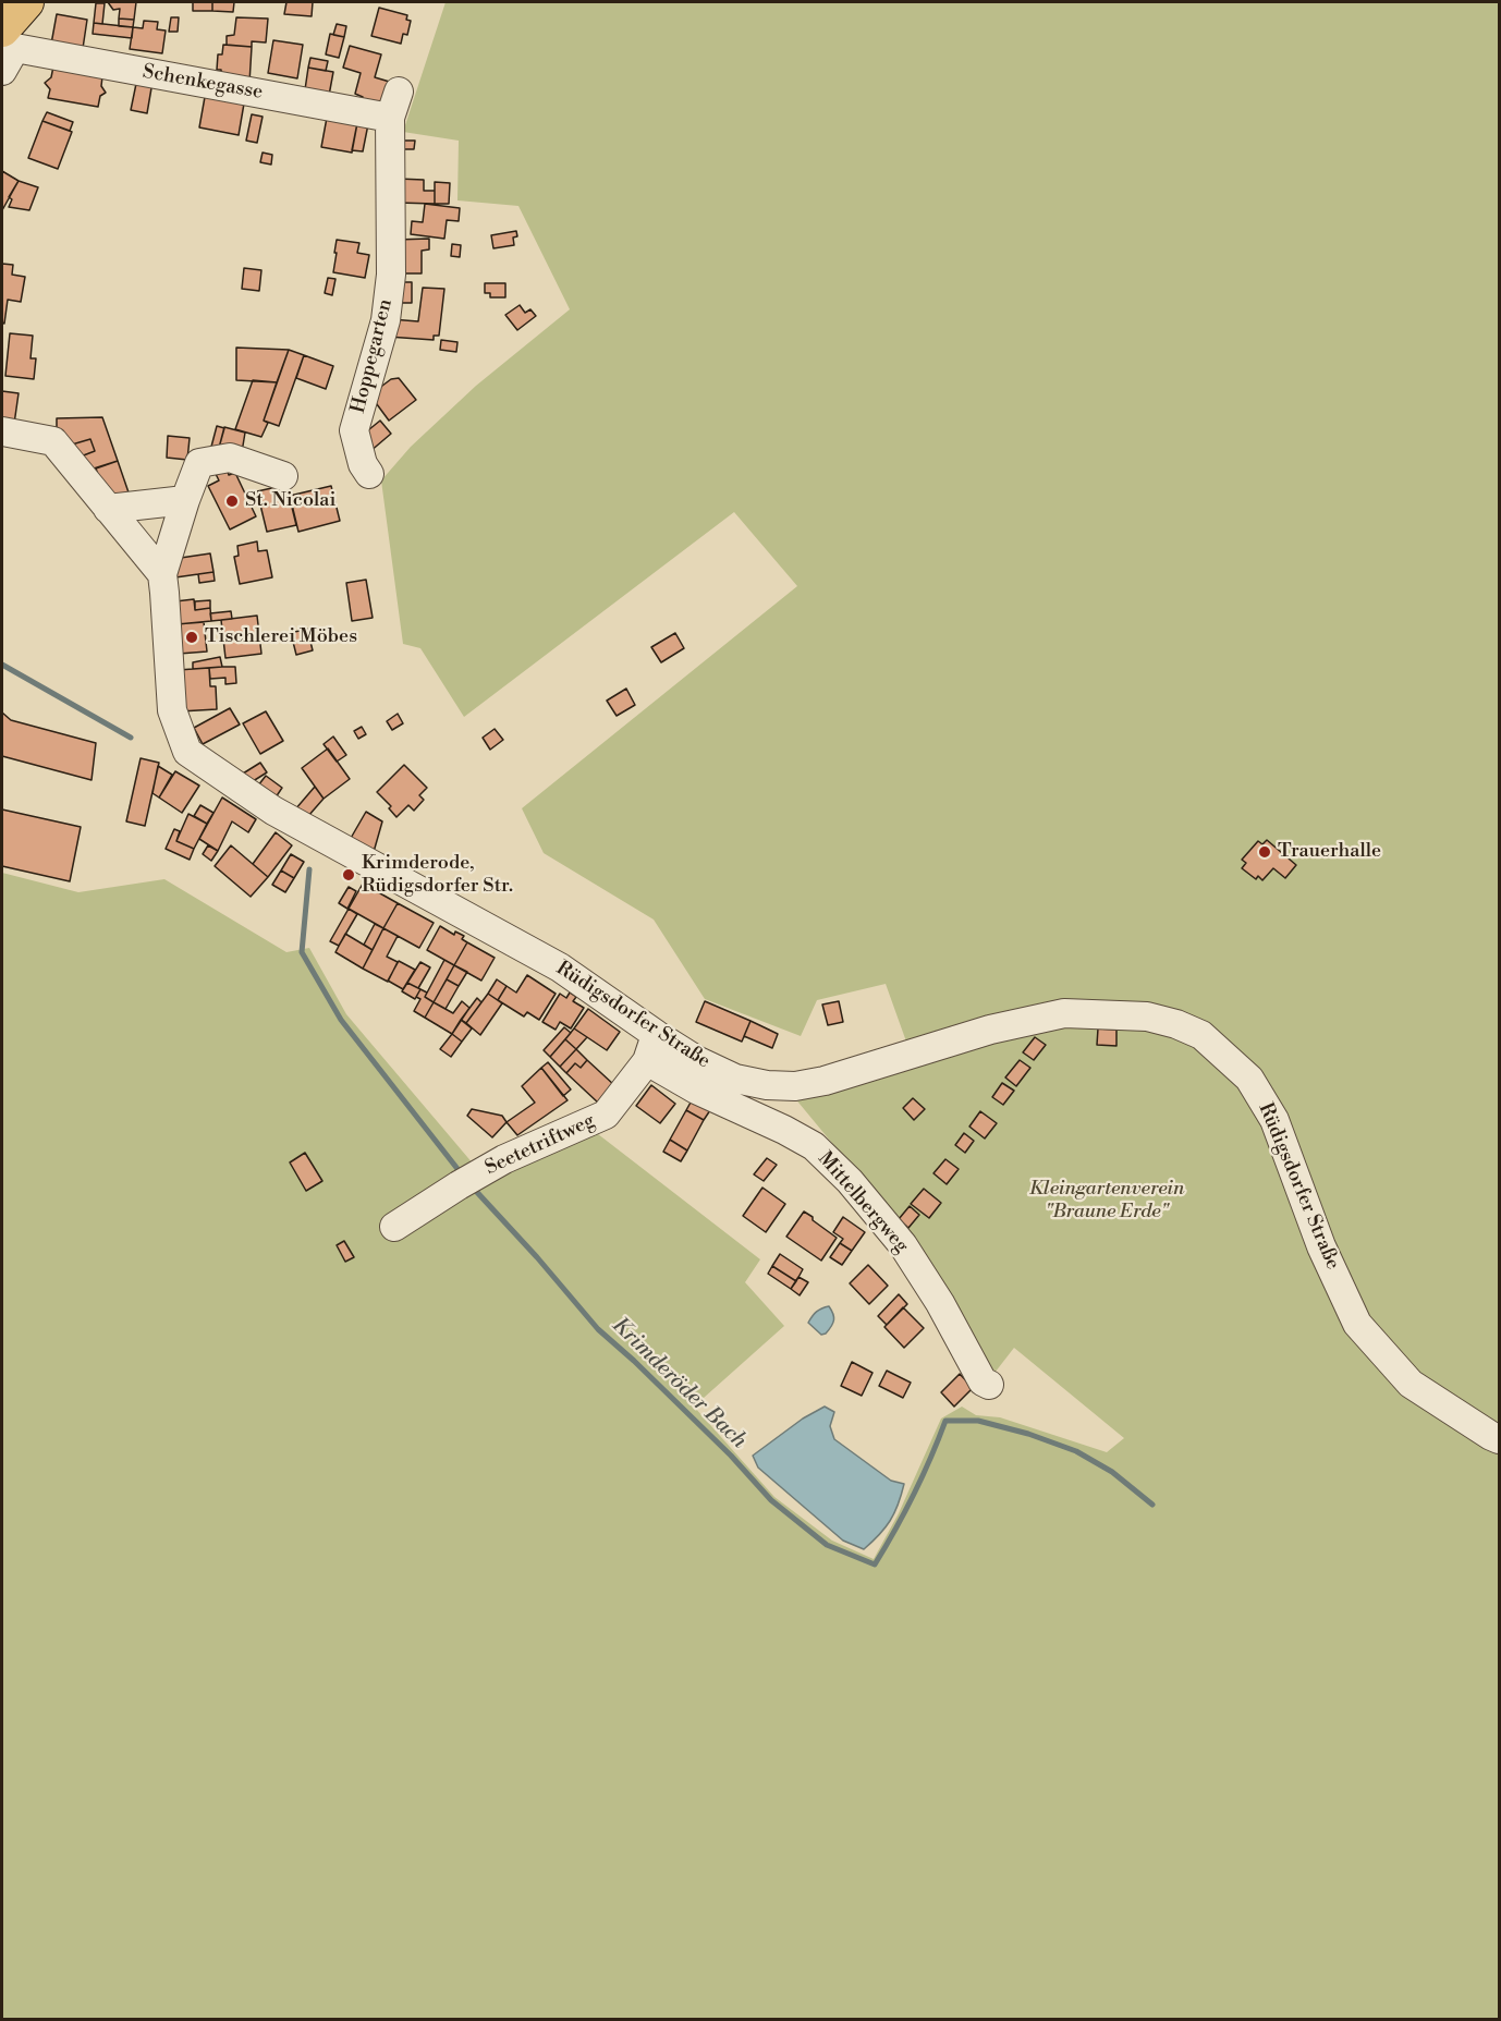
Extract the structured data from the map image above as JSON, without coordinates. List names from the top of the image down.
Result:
{
  "streets": {
    "street": [
      "Schenkegasse",
      "Hoppegarten",
      "Rüdigsdorfer Straße",
      "Seetetriftweg",
      "Mittelbergweg"
    ]
  },
  "crossings": [
    ["Schenkegasse", "Hoppegarten"],
    ["Rüdigsdorfer Straße", "Seetetriftweg"],
    ["Rüdigsdorfer Straße", "Mittelbergweg"],
    ["Seetetriftweg", "Mittelbergweg"]
  ],
  "water": ["Krimderöder Bach"],
  "parks": ["Kleingartenverein \"Braune Erde\""],
  "places": [
    "St. Nicolai",
    "Tischlerei Möbes",
    "Trauerhalle",
    "Krimderode, Rüdigsdorfer Str."
  ]
}
